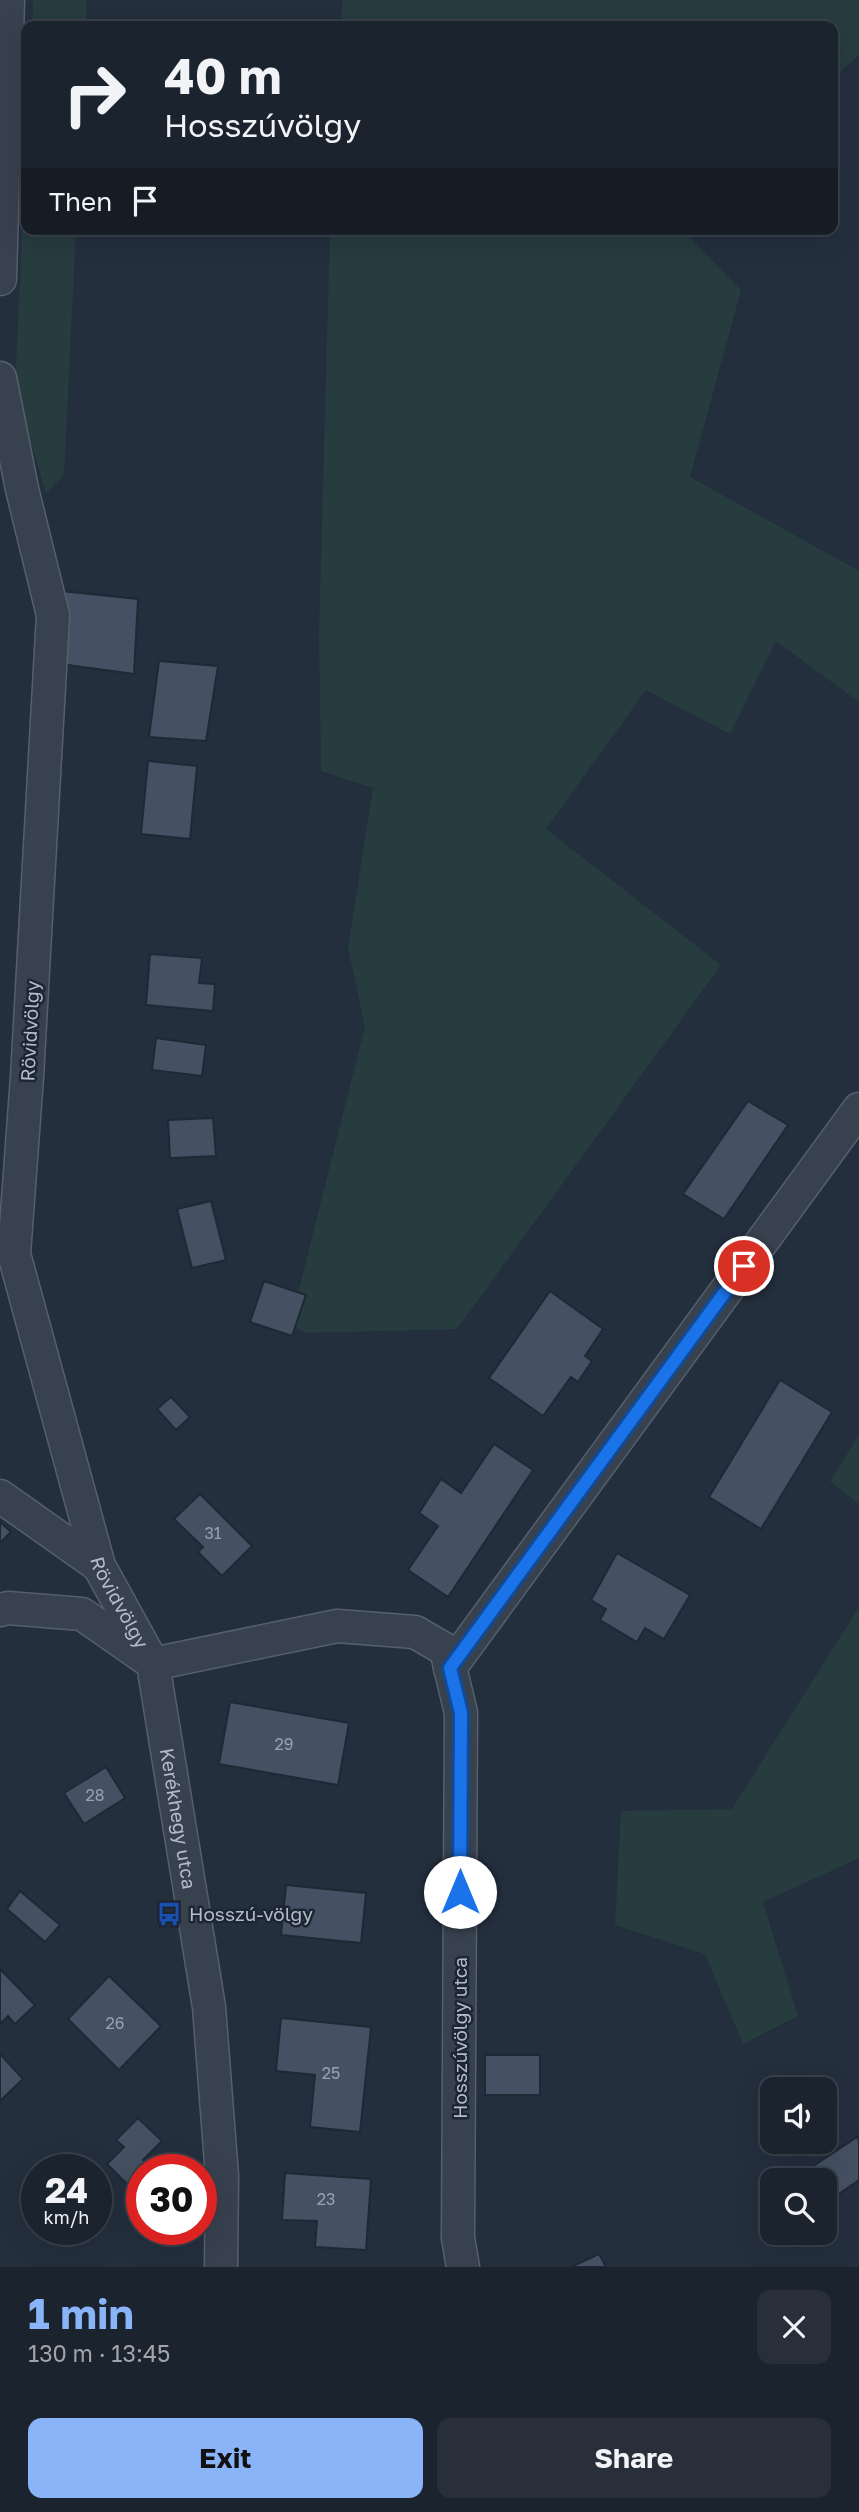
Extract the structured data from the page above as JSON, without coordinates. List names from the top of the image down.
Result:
{
  "streets": {
    "street": ["Rövidvölgy", "Kerékhegy utca", "Hosszúvölgy utca"]
  },
  "crossings": [
    ["Rövidvölgy", "Kerékhegy utca"],
    ["Rövidvölgy", "Hosszúvölgy utca"],
    ["Kerékhegy utca", "Hosszúvölgy utca"]
  ],
  "places": {
    "bus stop": ["Hosszú-völgy"]
  },
  "house_numbers": [
    "31",
    "29",
    "28",
    "26",
    "25",
    "23"
  ],
  "page": {
    "turn": ["40 m", "Hosszúvölgy"],
    "then": "Then",
    "speed": "24 km/h",
    "limit": "30",
    "heading": ["1 min", "130 m · 13:45"],
    "buttons": ["Exit", "Share"]
  }
}
